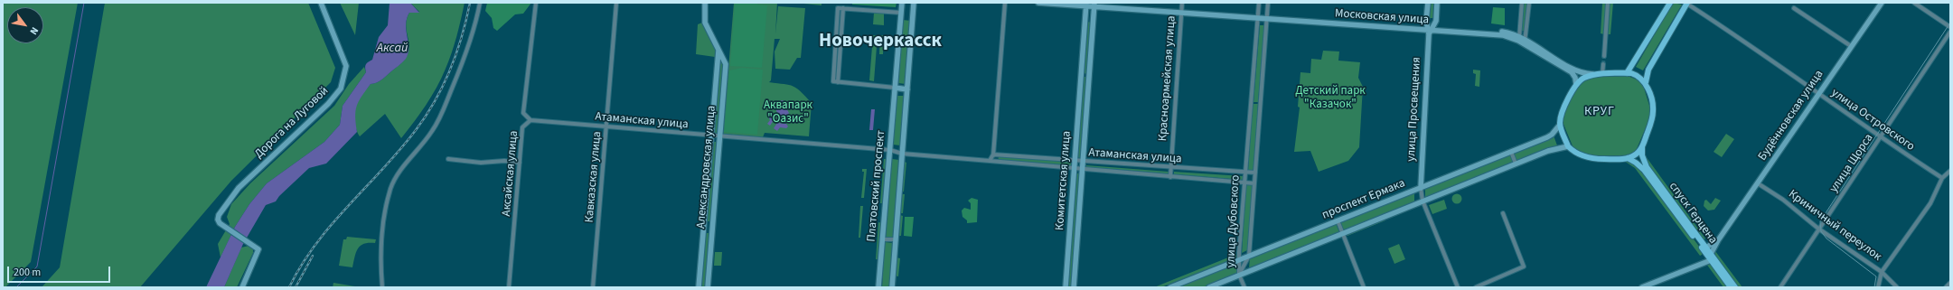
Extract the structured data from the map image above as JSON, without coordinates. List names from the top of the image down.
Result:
{
  "streets": {
    "main road": ["спуск Герцена"],
    "street": [
      "Московская улица",
      "Красноармейская улица",
      "улица Просвещения",
      "Будённовская улица",
      "улица Островского",
      "Атаманская улица",
      "Дорога на Луговой",
      "улица Щорса",
      "Александровская улица",
      "Аксайская улица",
      "Кавказская улица",
      "Комитетская улица",
      "Платовский проспект",
      "проспект Ермака",
      "улица Дубовского",
      "Криничный переулок"
    ]
  },
  "crossings": [
    ["Московская улица", "Красноармейская улица"],
    ["Московская улица", "улица Просвещения"],
    ["Московская улица", "Комитетская улица"],
    ["Московская улица", "проспект Ермака"],
    ["Московская улица", "спуск Герцена"],
    ["Московская улица", "улица Дубовского"],
    ["Красноармейская улица", "Атаманская улица"],
    ["улица Просвещения", "проспект Ермака"],
    ["Будённовская улица", "улица Островского"],
    ["Будённовская улица", "спуск Герцена"],
    ["Будённовская улица", "Криничный переулок"],
    ["улица Островского", "улица Щорса"],
    ["Атаманская улица", "Александровская улица"],
    ["Атаманская улица", "Аксайская улица"],
    ["Атаманская улица", "Кавказская улица"],
    ["Атаманская улица", "Комитетская улица"],
    ["Атаманская улица", "Платовский проспект"],
    ["Атаманская улица", "улица Дубовского"],
    ["улица Щорса", "Криничный переулок"],
    ["проспект Ермака", "спуск Герцена"],
    ["проспект Ермака", "улица Дубовского"]
  ],
  "districts": ["Новочеркасск", "КРУГ"],
  "water": ["Аксай"],
  "parks": ["Детский парк \"Казачок\"", "Аквапарк \"Оазис\""],
  "scale_bar": "200 m",
  "north": "bottom right"
}
